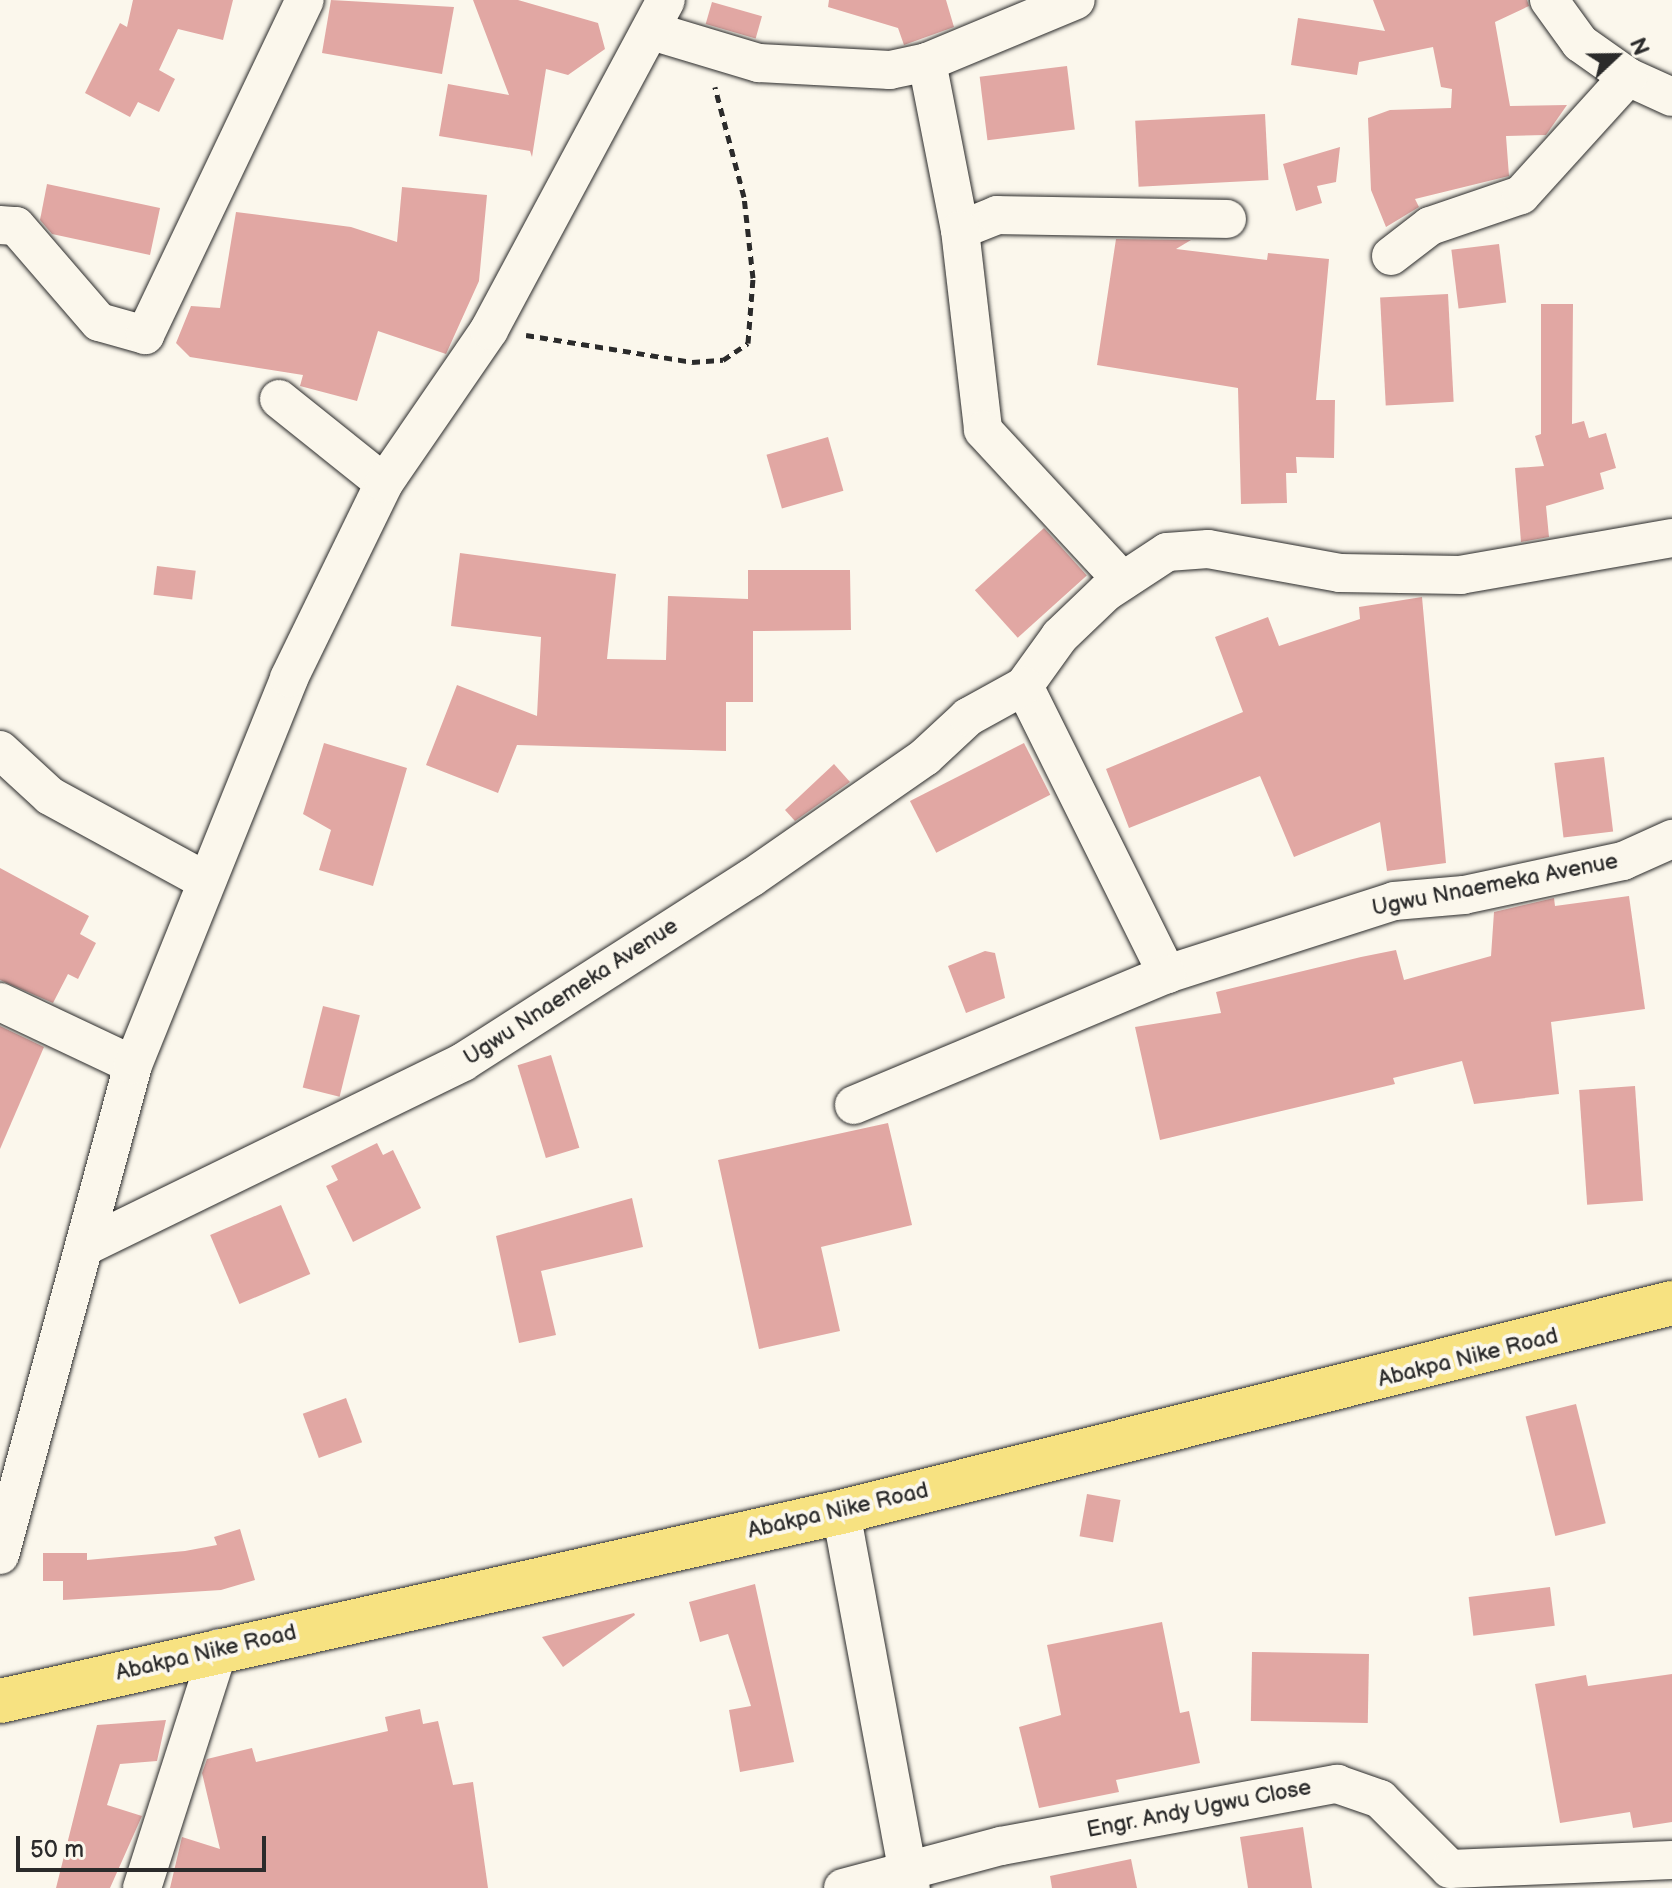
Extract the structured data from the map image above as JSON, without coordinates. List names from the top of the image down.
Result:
{
  "streets": {
    "main road": ["Abakpa Nike Road"],
    "street": ["Ugwu Nnaemeka Avenue", "Engr. Andy Ugwu Close"]
  },
  "scale_bar": "50 m",
  "north": "right"
}
